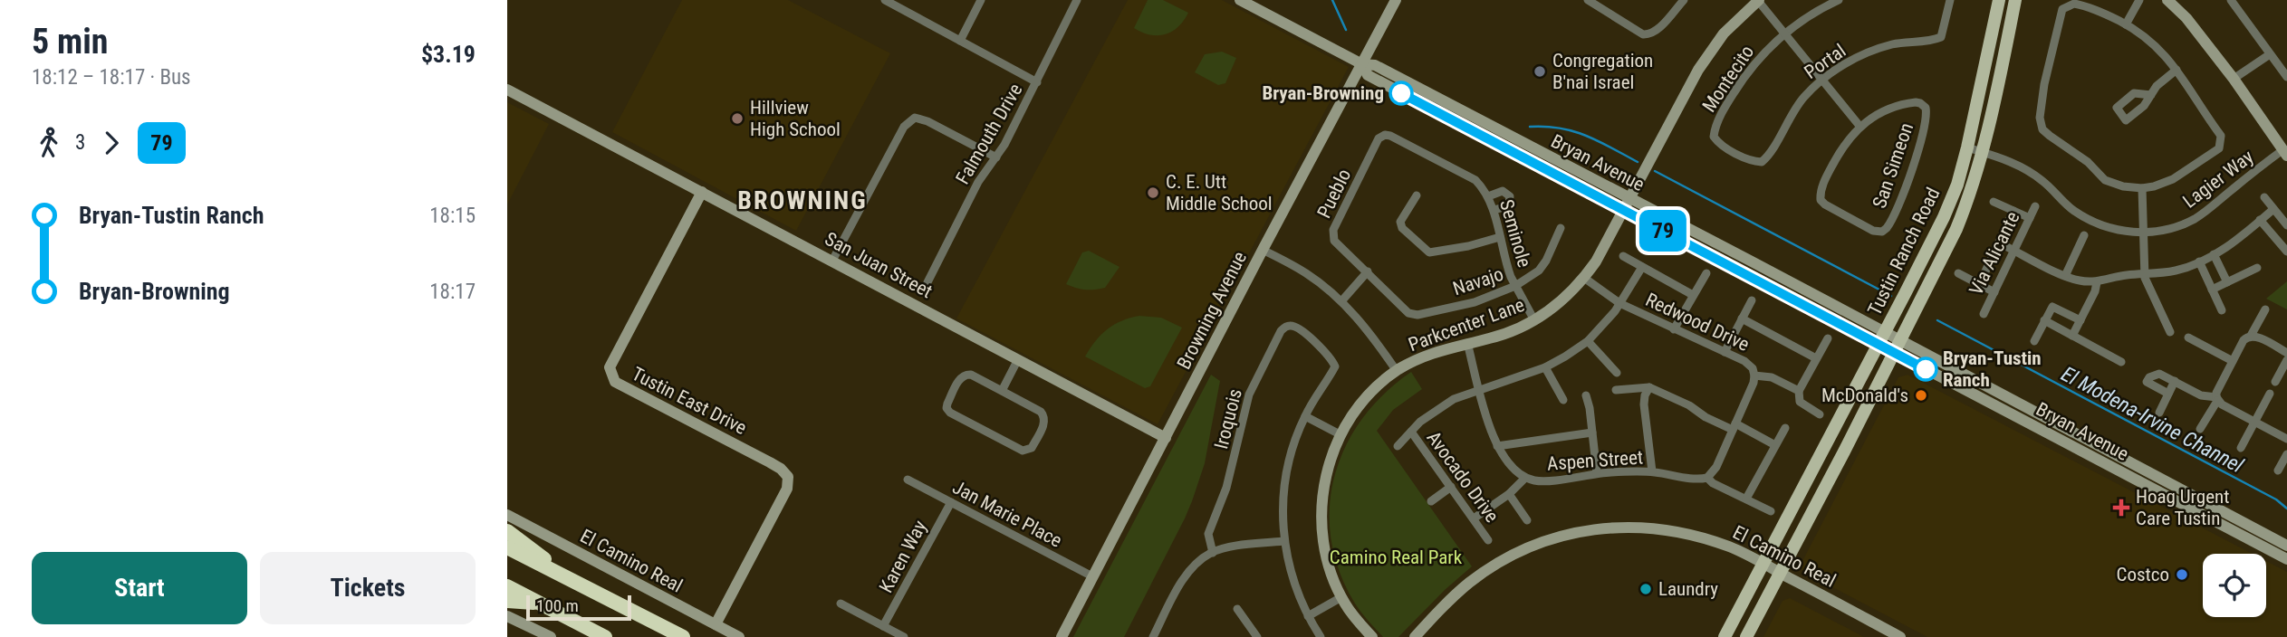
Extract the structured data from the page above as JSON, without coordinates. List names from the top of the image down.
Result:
{
  "streets": {
    "main road": [
      "Bryan Avenue",
      "Tustin Ranch Road",
      "San Juan Street",
      "Browning Avenue",
      "Parkcenter Lane",
      "Tustin East Drive",
      "El Camino Real"
    ],
    "street": [
      "Portal",
      "Montecito",
      "Falmouth Drive",
      "San Simeon",
      "Lagier Way",
      "Pueblo",
      "Seminole",
      "Via Alicante",
      "Navajo",
      "Redwood Drive",
      "Iroquois",
      "Aspen Street",
      "Avocado Drive",
      "Jan Marie Place",
      "Karen Way"
    ]
  },
  "crossings": [
    ["Portal", "Montecito"],
    ["Bryan Avenue", "Tustin Ranch Road"],
    ["Bryan Avenue", "Browning Avenue"],
    ["Bryan Avenue", "Parkcenter Lane"],
    ["Lagier Way", "Tustin Ranch Road"],
    ["Pueblo", "Seminole"],
    ["Pueblo", "Navajo"],
    ["Seminole", "Navajo"],
    ["Seminole", "Parkcenter Lane"],
    ["Tustin Ranch Road", "El Camino Real"],
    ["San Juan Street", "Browning Avenue"],
    ["San Juan Street", "Tustin East Drive"],
    ["Browning Avenue", "Jan Marie Place"],
    ["Redwood Drive", "Parkcenter Lane"],
    ["Parkcenter Lane", "Aspen Street"],
    ["Tustin East Drive", "El Camino Real"],
    ["Jan Marie Place", "Karen Way"]
  ],
  "districts": ["BROWNING"],
  "water": ["El Modena-Irvine Channel"],
  "parks": ["Camino Real Park"],
  "places": {
    "other": [
      "Congregation B'nai Israel",
      "Bryan-Browning",
      "Hillview High School",
      "C. E. Utt Middle School",
      "Bryan-Tustin Ranch",
      "McDonald's",
      "Costco",
      "Laundry"
    ],
    "health": ["Hoag Urgent Care Tustin"]
  },
  "lines": ["bus line 79"],
  "scale_bar": "100 m",
  "page": {
    "heading": ["5 min", "18:12 – 18:17 · Bus", "$3.19"],
    "on_map": "79",
    "legs": ["3", "79"],
    "list": [
      {
        "name": "Bryan-Tustin Ranch",
        "value": "18:15"
      },
      {
        "name": "Bryan-Browning",
        "value": "18:17"
      }
    ],
    "buttons": ["Start", "Tickets"],
    "scale": "100 m"
  }
}
